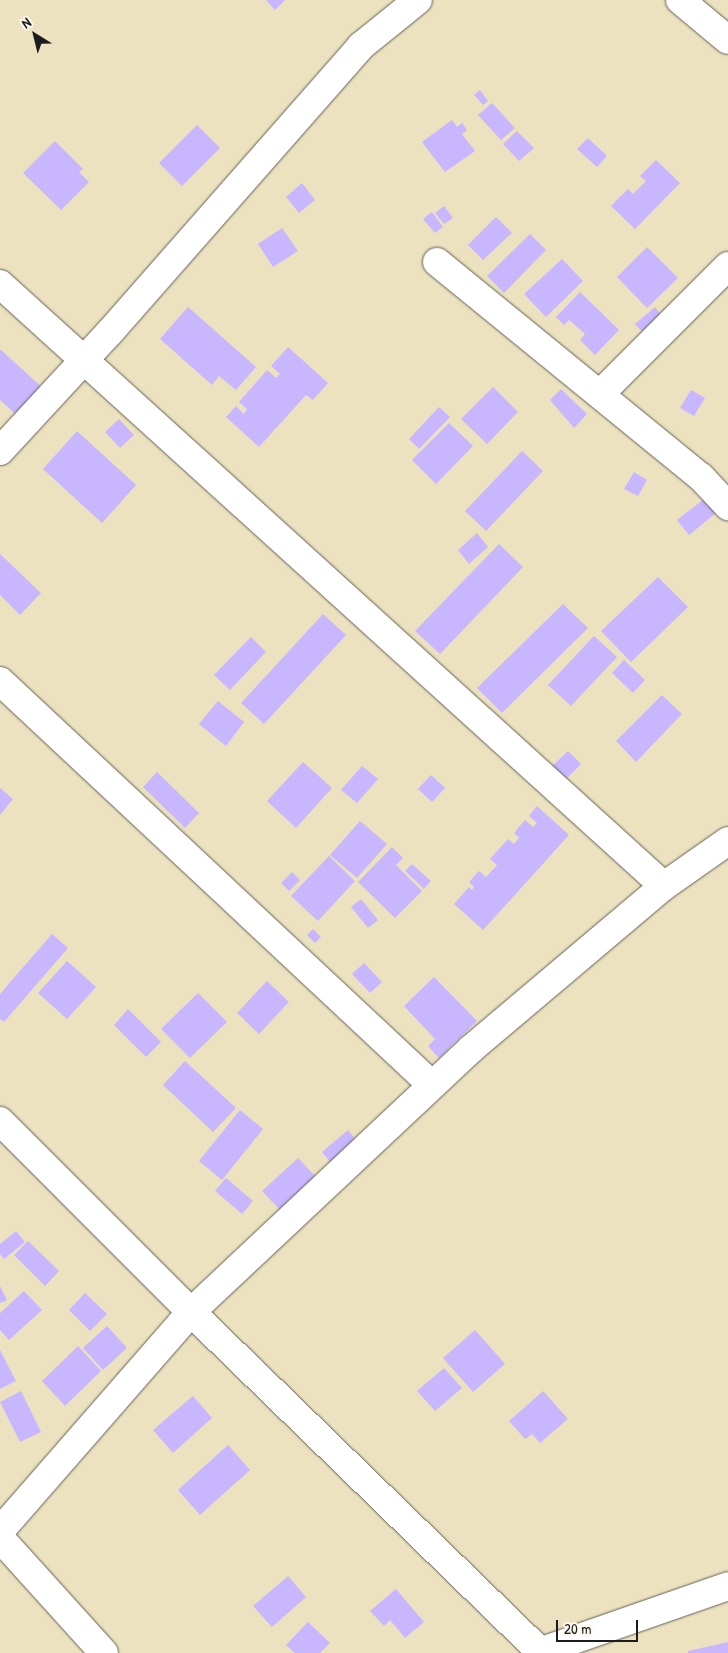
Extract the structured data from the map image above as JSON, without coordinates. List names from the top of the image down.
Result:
{
  "scale_bar": "20 m",
  "north": "top left"
}
